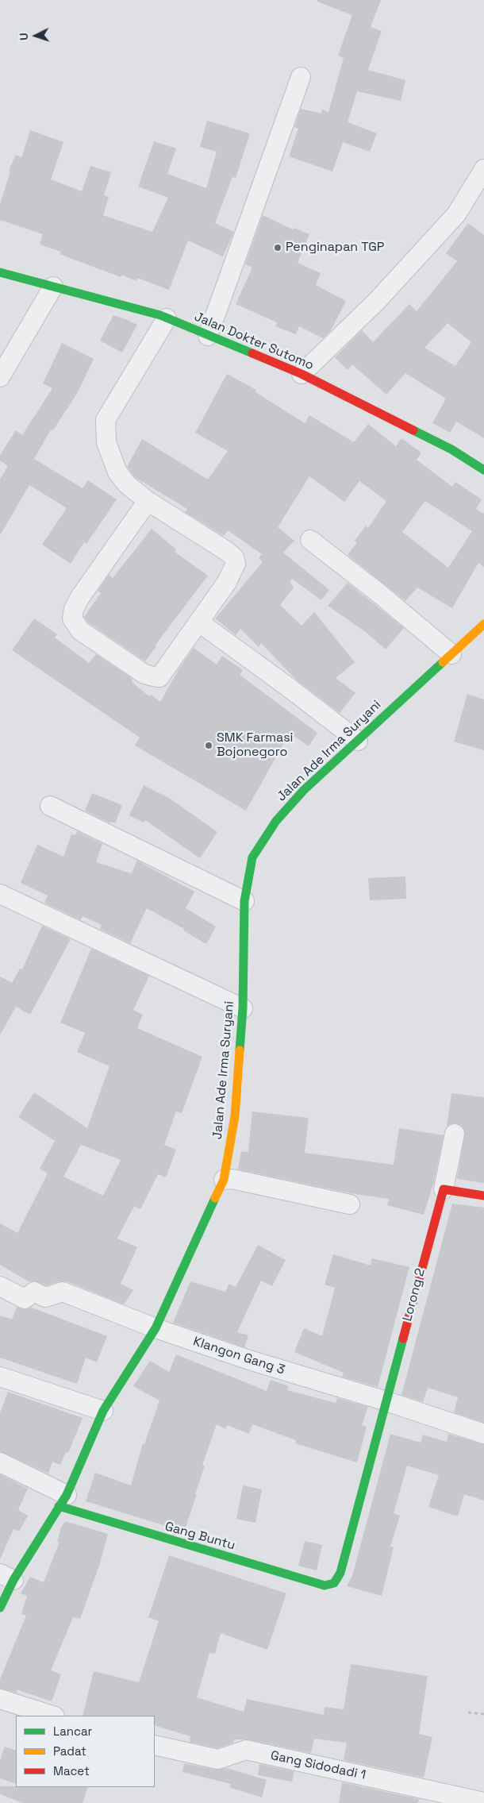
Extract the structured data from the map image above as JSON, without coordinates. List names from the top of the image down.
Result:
{
  "streets": {
    "street": [
      "Jalan Dokter Sutomo",
      "Jalan Ade Irma Suryani",
      "Lorong 2",
      "Klangon Gang 3",
      "Gang Buntu",
      "Gang Sidodadi 1"
    ]
  },
  "crossings": [
    ["Jalan Ade Irma Suryani", "Klangon Gang 3"],
    ["Jalan Ade Irma Suryani", "Gang Buntu"],
    ["Lorong 2", "Klangon Gang 3"],
    ["Lorong 2", "Gang Buntu"]
  ],
  "places": ["Penginapan TGP", "SMK Farmasi Bojonegoro"],
  "legend": ["Lancar", "Padat", "Macet"],
  "north": "left"
}
